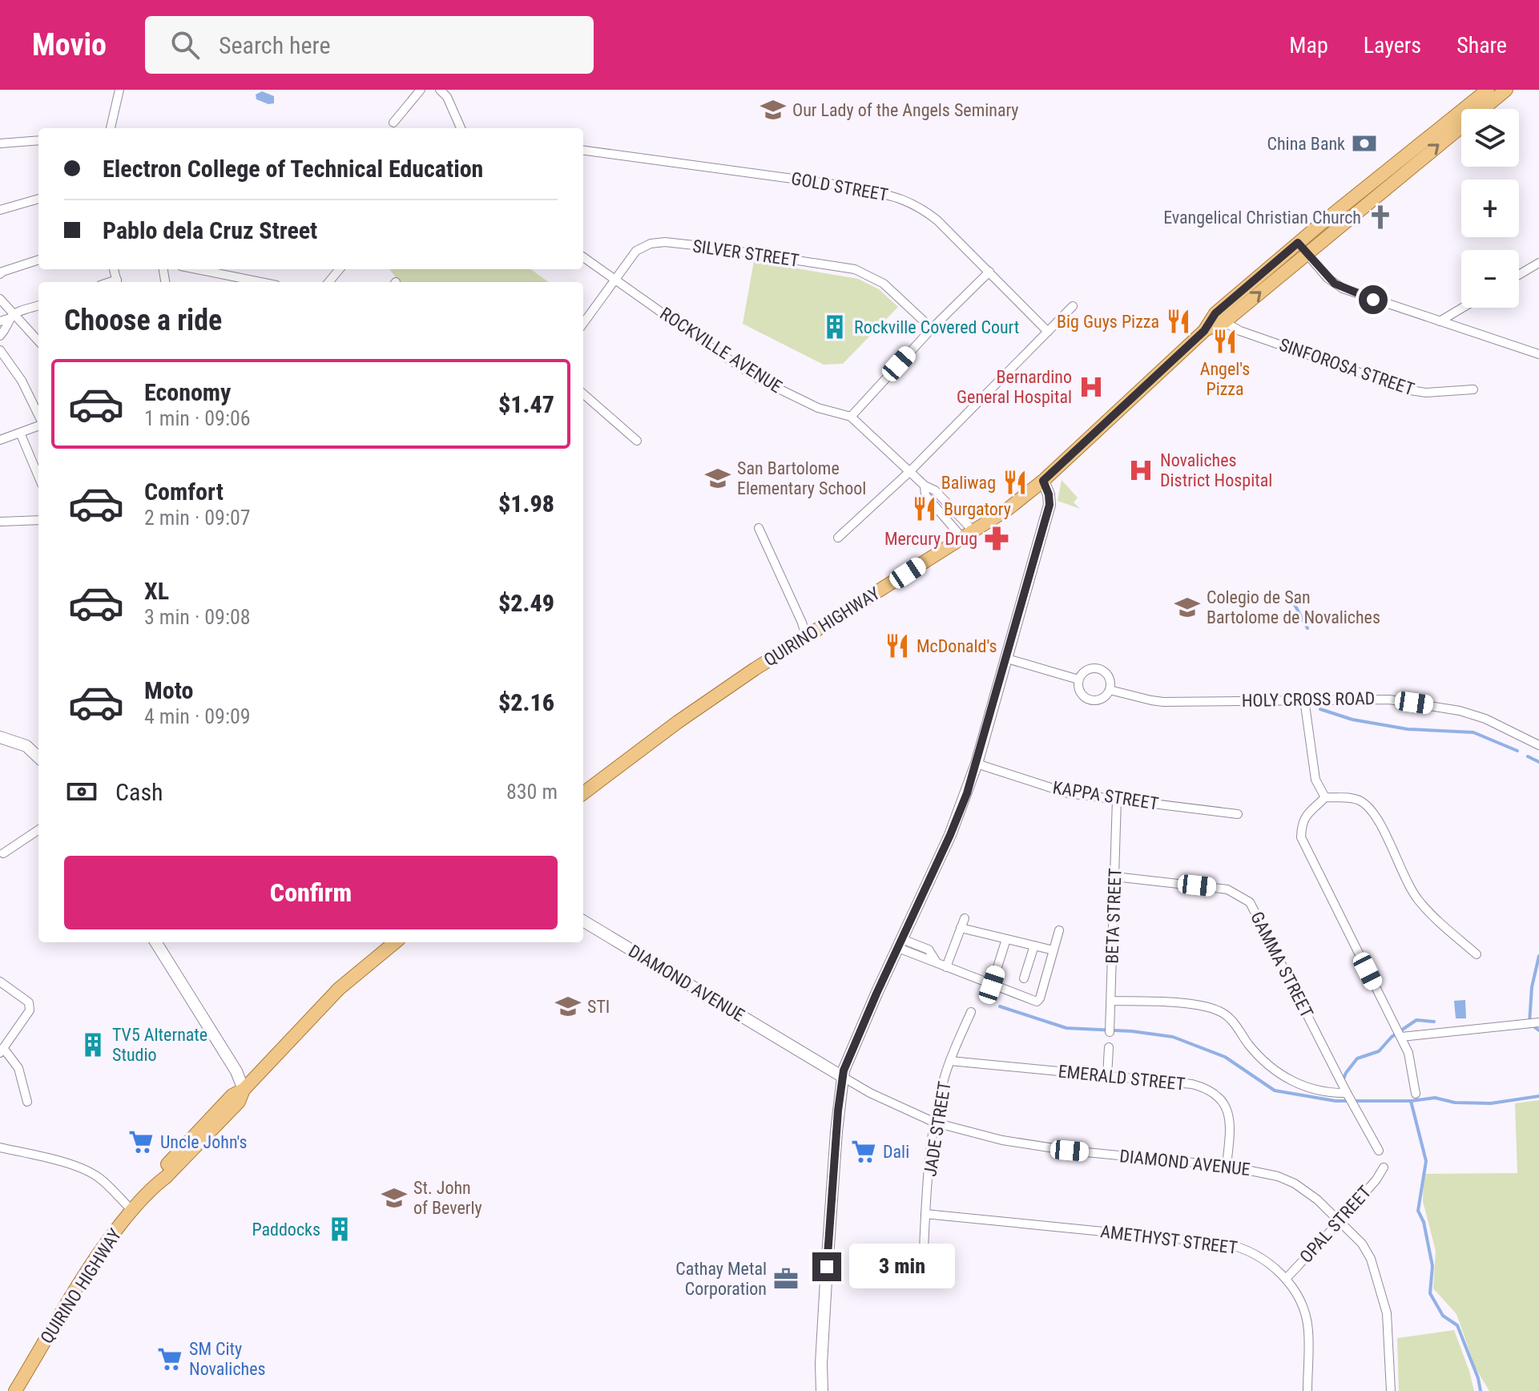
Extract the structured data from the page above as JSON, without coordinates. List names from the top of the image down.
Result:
{
  "streets": {
    "main road": ["QUIRINO HIGHWAY"],
    "street": [
      "GOLD STREET",
      "SILVER STREET",
      "ROCKVILLE AVENUE",
      "SINFOROSA STREET",
      "HOLY CROSS ROAD",
      "KAPPA STREET",
      "BETA STREET",
      "GAMMA STREET",
      "DIAMOND AVENUE",
      "EMERALD STREET",
      "JADE STREET",
      "OPAL STREET",
      "AMETHYST STREET"
    ]
  },
  "crossings": [
    ["SILVER STREET", "ROCKVILLE AVENUE"],
    ["ROCKVILLE AVENUE", "QUIRINO HIGHWAY"],
    ["SINFOROSA STREET", "QUIRINO HIGHWAY"],
    ["KAPPA STREET", "BETA STREET"],
    ["BETA STREET", "GAMMA STREET"],
    ["DIAMOND AVENUE", "EMERALD STREET"],
    ["DIAMOND AVENUE", "JADE STREET"],
    ["DIAMOND AVENUE", "OPAL STREET"],
    ["EMERALD STREET", "JADE STREET"],
    ["JADE STREET", "AMETHYST STREET"],
    ["OPAL STREET", "AMETHYST STREET"]
  ],
  "places": {
    "school or university": [
      "Our Lady of the Angels Seminary",
      "San Bartolome Elementary School",
      "Colegio de San Bartolome de Novaliches",
      "STI",
      "St. John of Beverly"
    ],
    "bank": ["China Bank"],
    "church": ["Evangelical Christian Church"],
    "restaurant": [
      "Big Guys Pizza",
      "Angel's Pizza",
      "Baliwag",
      "Burgatory",
      "McDonald's"
    ],
    "building": ["Rockville Covered Court", "TV5 Alternate Studio", "Paddocks"],
    "hospital": ["Bernardino General Hospital", "Novaliches District Hospital"],
    "pharmacy": ["Mercury Drug"],
    "supermarket": ["Uncle John's", "Dali", "SM City Novaliches"],
    "office": ["Cathay Metal Corporation"]
  },
  "page": {
    "header": "Movio",
    "search": "Search here",
    "nav": ["Map", "Layers", "Share"],
    "map_buttons": ["+", "−"],
    "banner": ["Electron College of Technical Education", "Pablo dela Cruz Street"],
    "heading": "Choose a ride",
    "list": [
      {
        "name": "Economy",
        "note": "1 min · 09:06",
        "value": "$1.47"
      },
      {
        "name": "Comfort",
        "note": "2 min · 09:07",
        "value": "$1.98"
      },
      {
        "name": "XL",
        "note": "3 min · 09:08",
        "value": "$2.49"
      },
      {
        "name": "Moto",
        "note": "4 min · 09:09",
        "value": "$2.16"
      }
    ],
    "pay": ["Cash", "830 m"],
    "buttons": "Confirm",
    "bubble": "3 min"
  }
}
